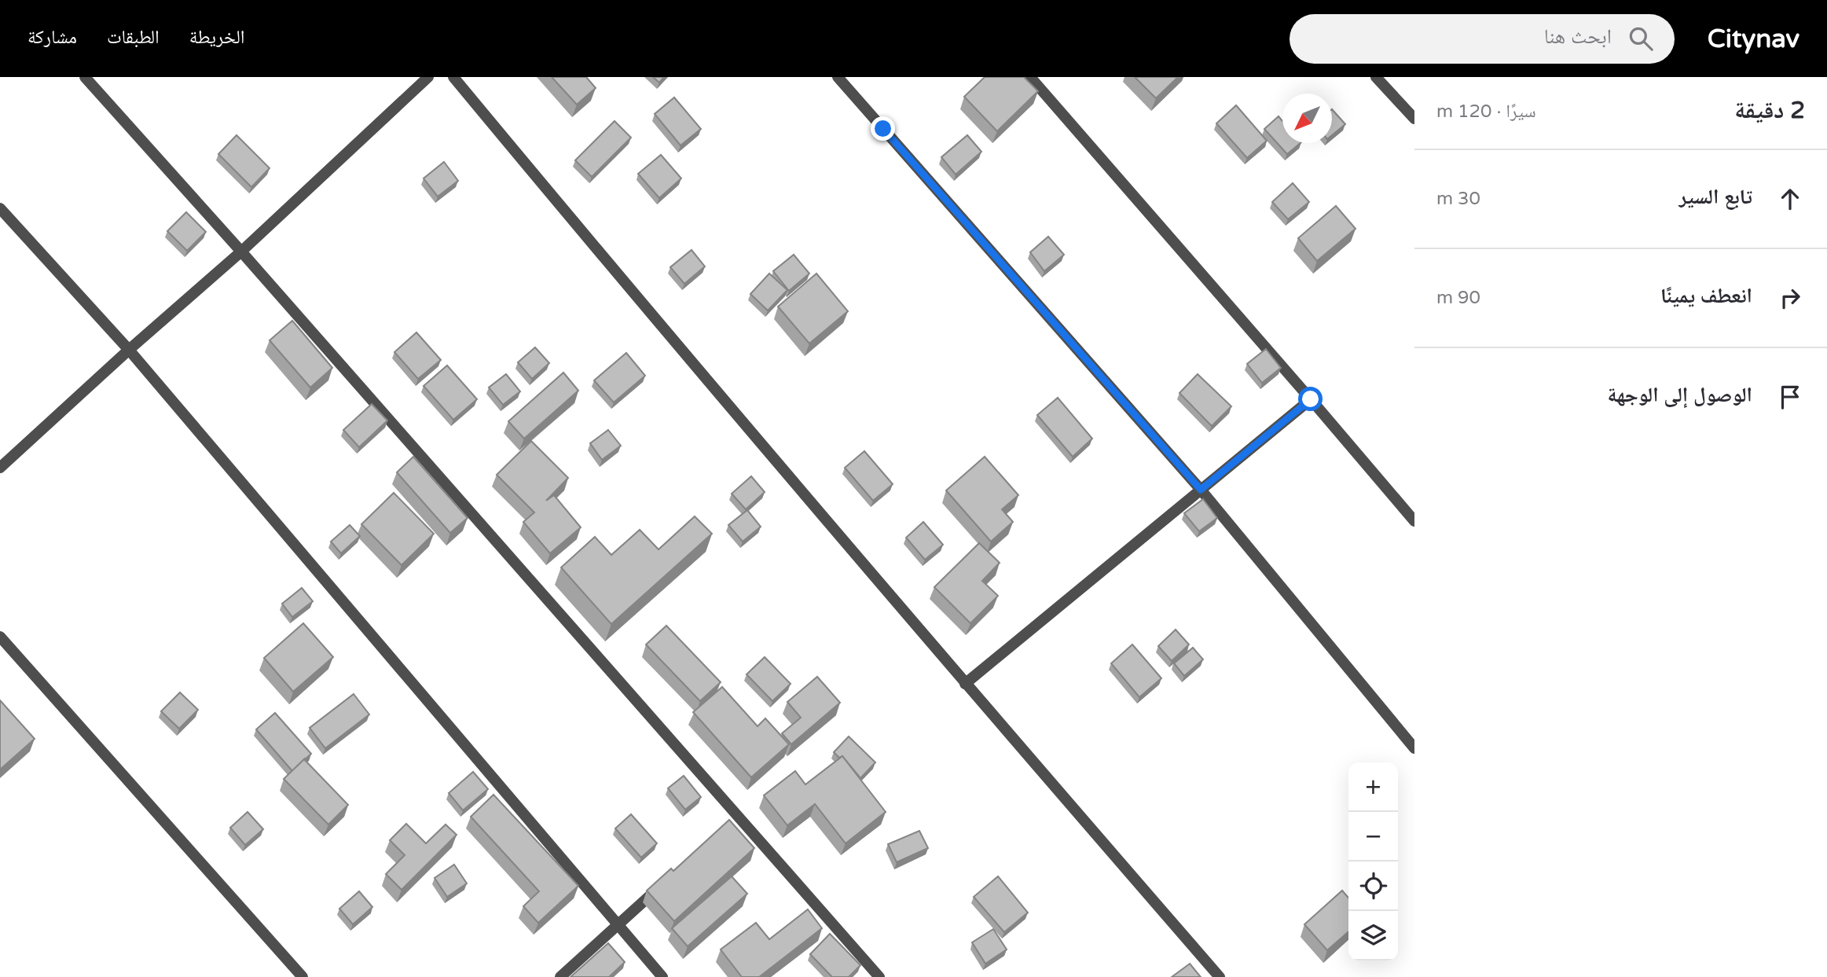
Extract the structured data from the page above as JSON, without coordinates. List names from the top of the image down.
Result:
{
  "north": "bottom left",
  "page": {
    "header": "Citynav",
    "search": "ابحث هنا",
    "nav": ["الخريطة", "الطبقات", "مشاركة"],
    "heading": ["2 دقيقة", "سيرًا · 120 m"],
    "list": [
      ["تابع السير", "30 m"],
      ["انعطف يمينًا", "90 m"],
      "الوصول إلى الوجهة"
    ],
    "map_buttons": ["+", "−"]
  }
}
